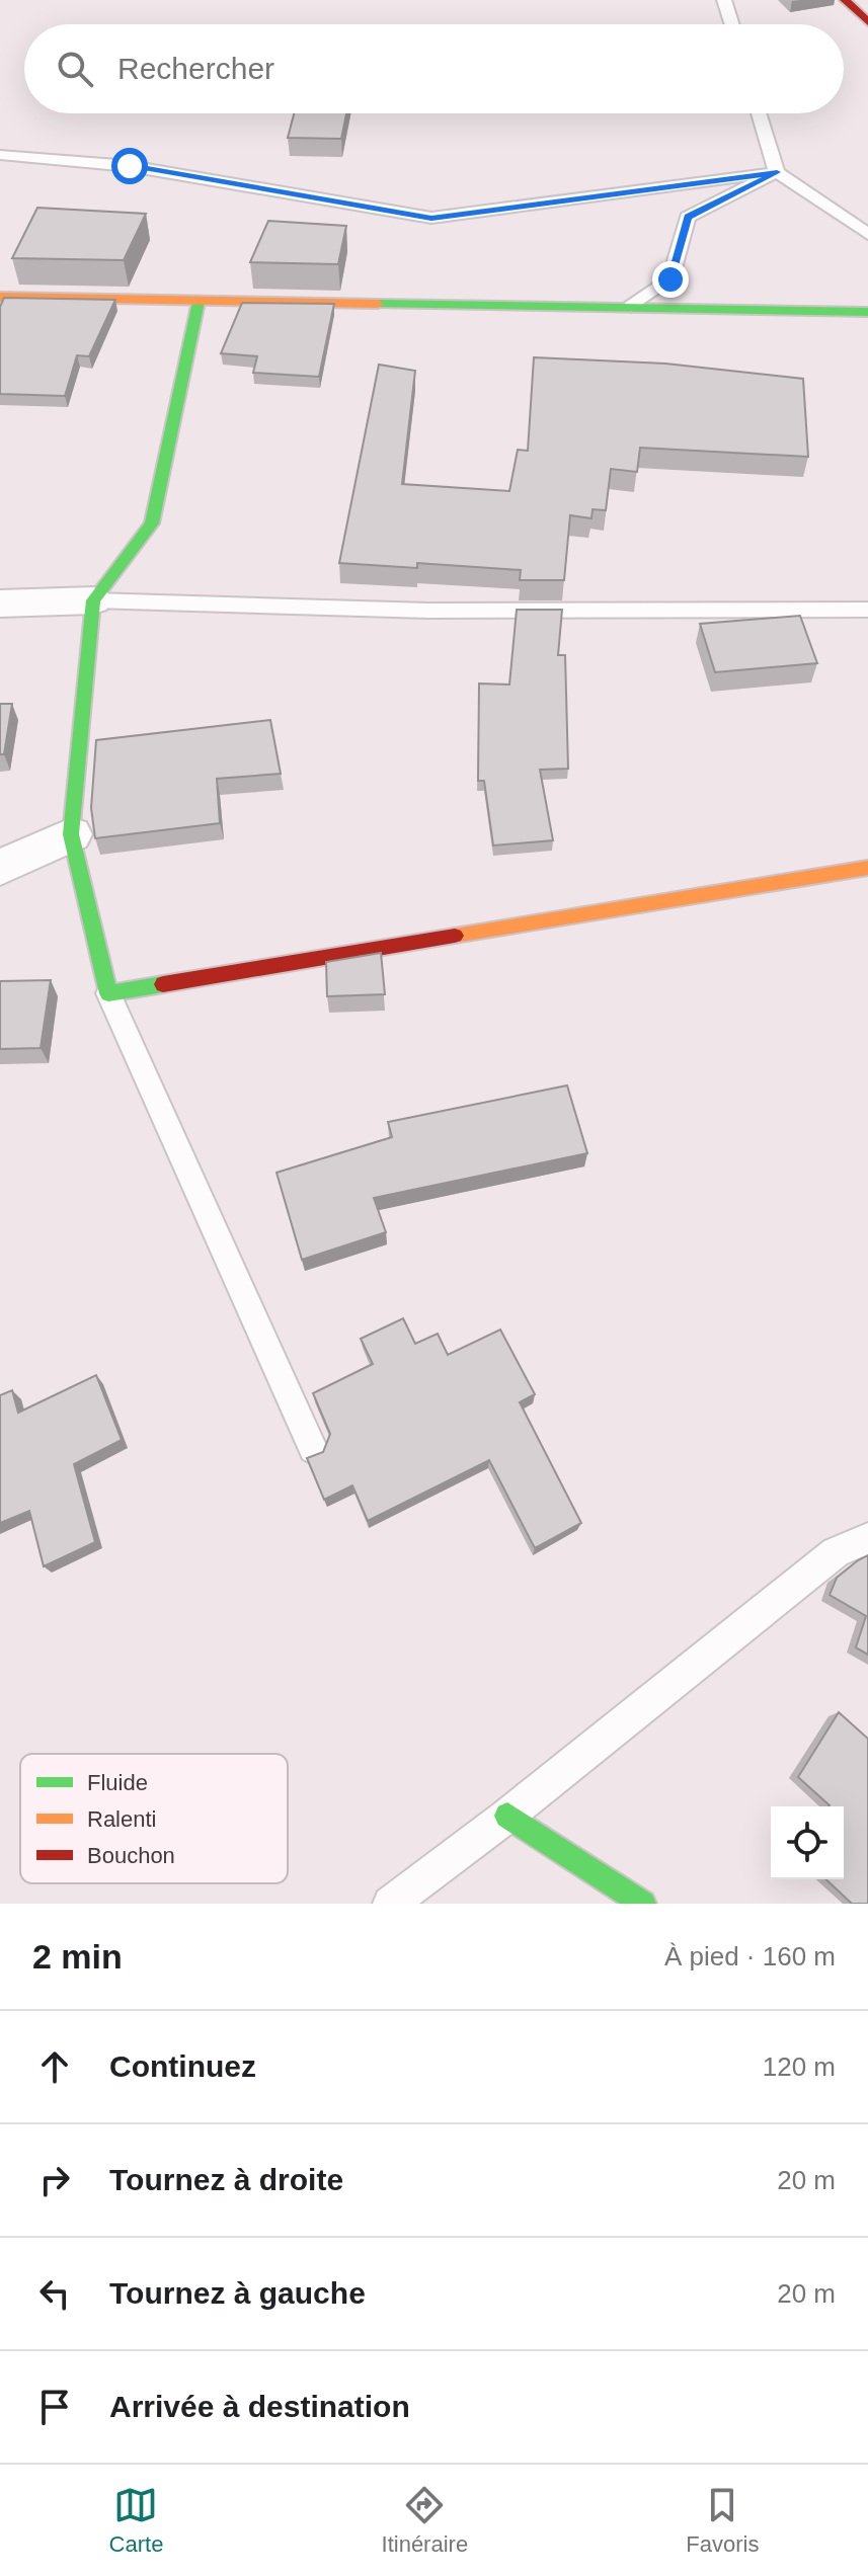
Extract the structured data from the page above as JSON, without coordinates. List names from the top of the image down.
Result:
{
  "legend": ["Fluide", "Ralenti", "Bouchon"],
  "page": {
    "search": "Rechercher",
    "heading": ["2 min", "À pied · 160 m"],
    "list": [
      ["Continuez", "120 m"],
      ["Tournez à droite", "20 m"],
      ["Tournez à gauche", "20 m"],
      "Arrivée à destination"
    ],
    "nav": ["Carte", "Itinéraire", "Favoris"]
  }
}
